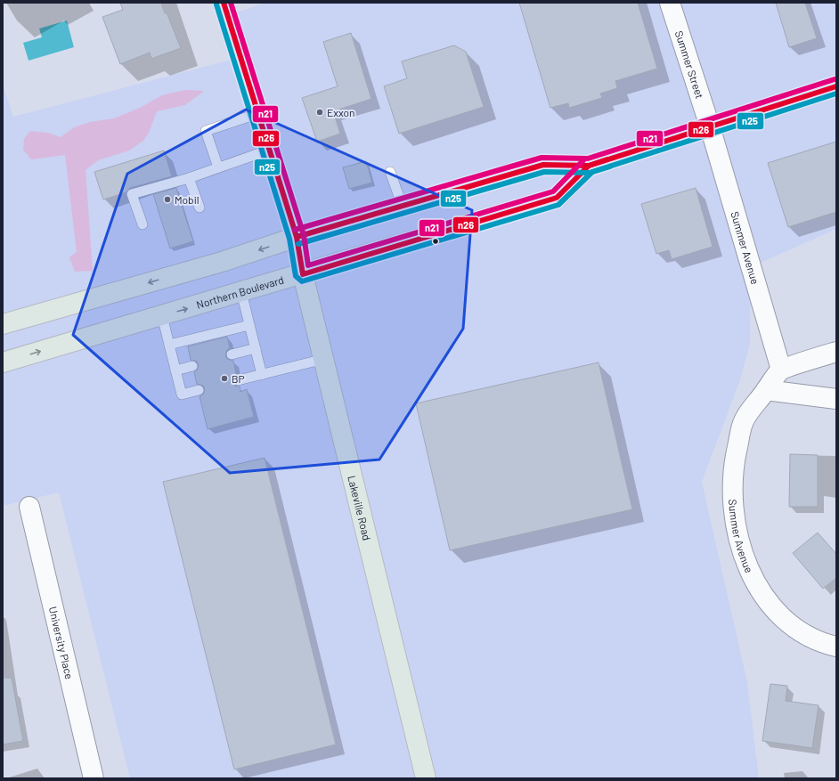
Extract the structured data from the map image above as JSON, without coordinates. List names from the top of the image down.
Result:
{
  "streets": {
    "main road": ["Northern Boulevard", "Lakeville Road"],
    "street": ["Summer Street", "Summer Avenue", "University Place"]
  },
  "crossings": [
    ["Summer Street", "Summer Avenue"],
    ["Summer Street", "Northern Boulevard"],
    ["Summer Avenue", "Northern Boulevard"],
    ["Northern Boulevard", "Lakeville Road"]
  ],
  "places": ["Exxon", "Mobil", "BP"],
  "lines": ["transit line n26", "transit line n21", "transit line n25"]
}
